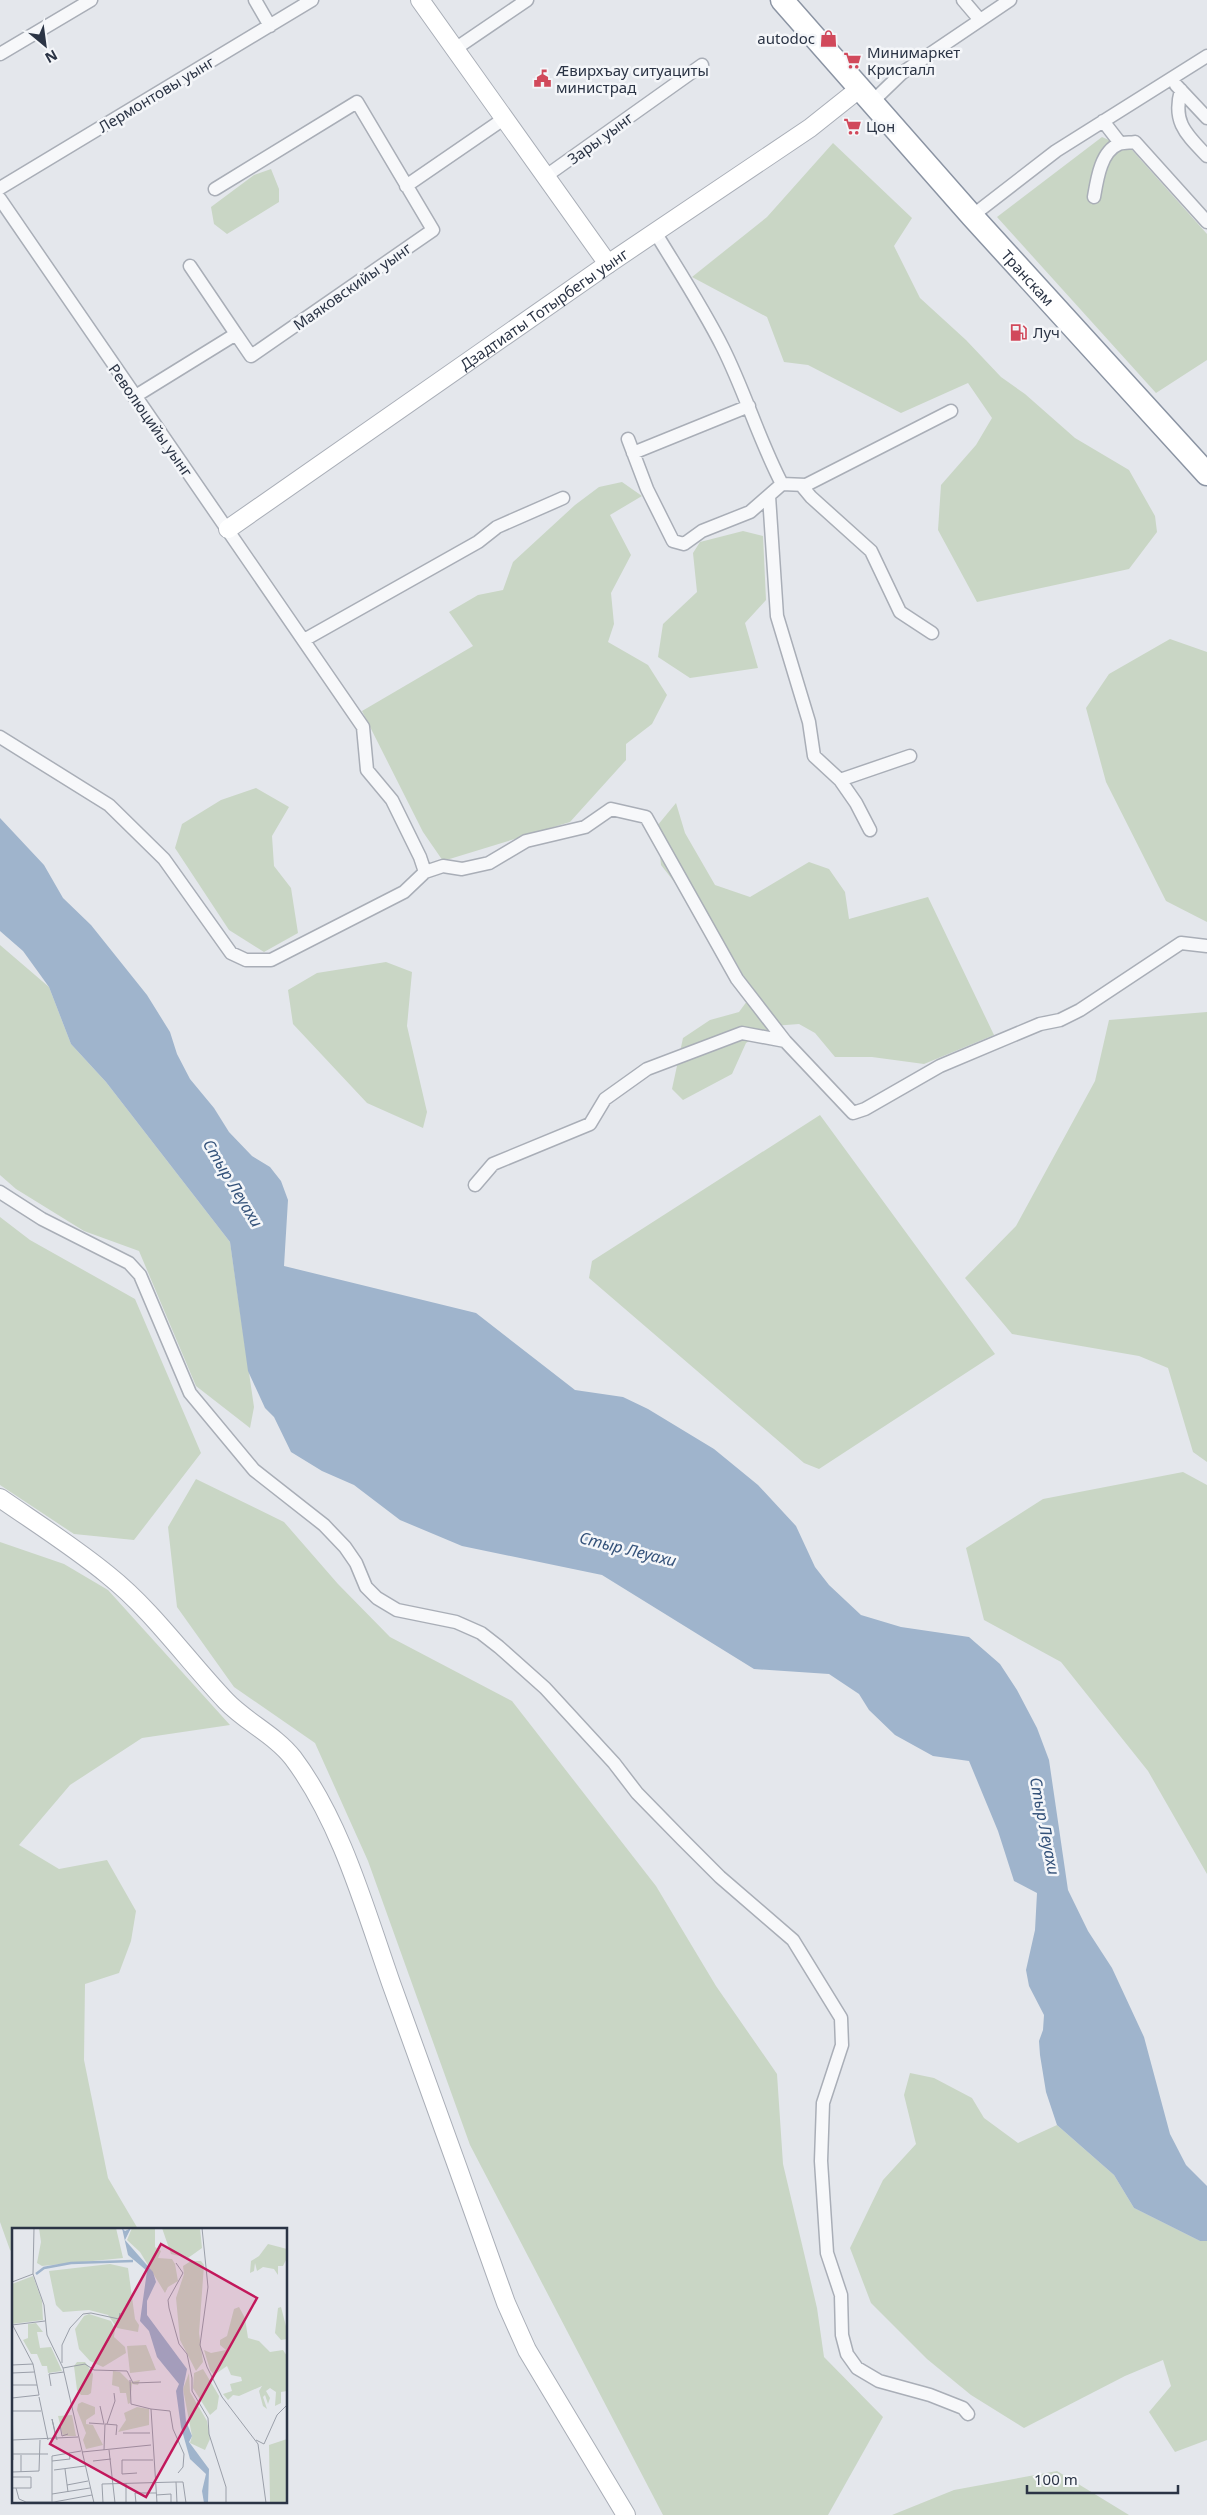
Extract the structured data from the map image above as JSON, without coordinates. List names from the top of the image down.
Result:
{
  "streets": {
    "highway": ["Транскам"],
    "main road": ["Дзадтиаты Тотырбегы уынг"],
    "street": [
      "Лермонтовы уынг",
      "Зары уынг",
      "Маяковскийы уынг",
      "Революцийы уынг"
    ]
  },
  "crossings": [
    ["Транскам", "Дзадтиаты Тотырбегы уынг"],
    ["Дзадтиаты Тотырбегы уынг", "Революцийы уынг"]
  ],
  "water": ["Стыр Леуахи"],
  "places": {
    "shop": ["autodoc"],
    "supermarket": ["Минимаркет Кристалл", "Цон"],
    "public building": ["Æвирхъау ситуациты министрад"],
    "fuel station": ["Луч"]
  },
  "scale_bar": "100 m",
  "north": "bottom right"
}
